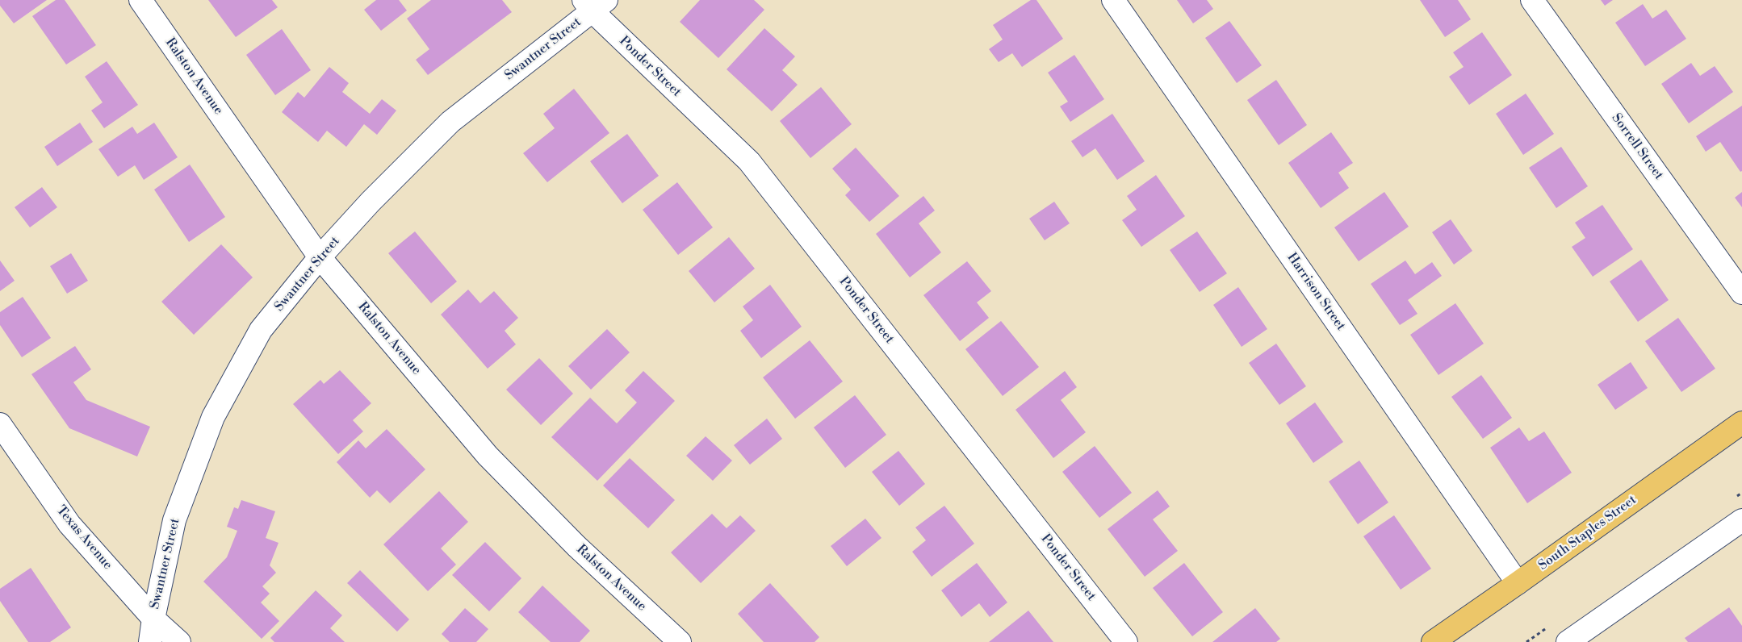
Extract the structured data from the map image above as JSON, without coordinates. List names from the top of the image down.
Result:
{
  "streets": {
    "main road": ["South Staples Street"],
    "street": [
      "Swantner Street",
      "Ponder Street",
      "Ralston Avenue",
      "Sorrell Street",
      "Harrison Street",
      "Texas Avenue"
    ]
  },
  "crossings": [
    ["Swantner Street", "Ponder Street"],
    ["Swantner Street", "Ralston Avenue"],
    ["Swantner Street", "Texas Avenue"],
    ["Harrison Street", "South Staples Street"]
  ]
}
